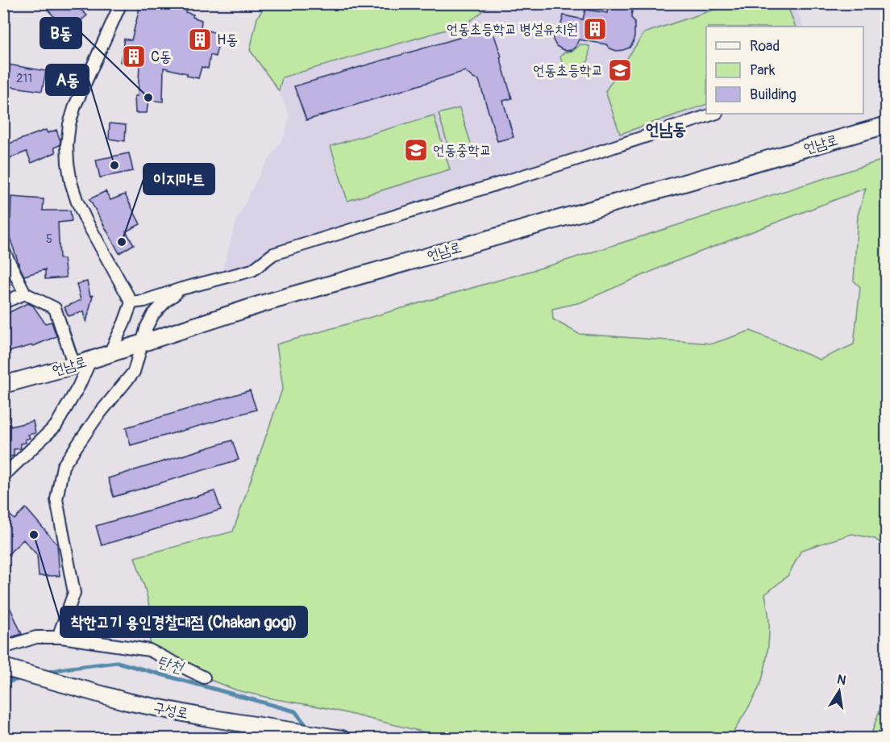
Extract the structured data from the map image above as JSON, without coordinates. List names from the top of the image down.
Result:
{
  "streets": {
    "main road": ["언남로", "구성로"]
  },
  "districts": ["언남동"],
  "water": ["탄천"],
  "places": {
    "building": ["언동초등학교 병설유치원", "H동", "C동"],
    "school or university": ["언동초등학교", "언동중학교"],
    "other": [
      "B동",
      "A동",
      "이지마트",
      "착한고기 용인경찰대점 (Chakan gogi)"
    ]
  },
  "house_numbers": ["211", "5"],
  "legend": ["Road", "Park", "Building"],
  "north": "top"
}
